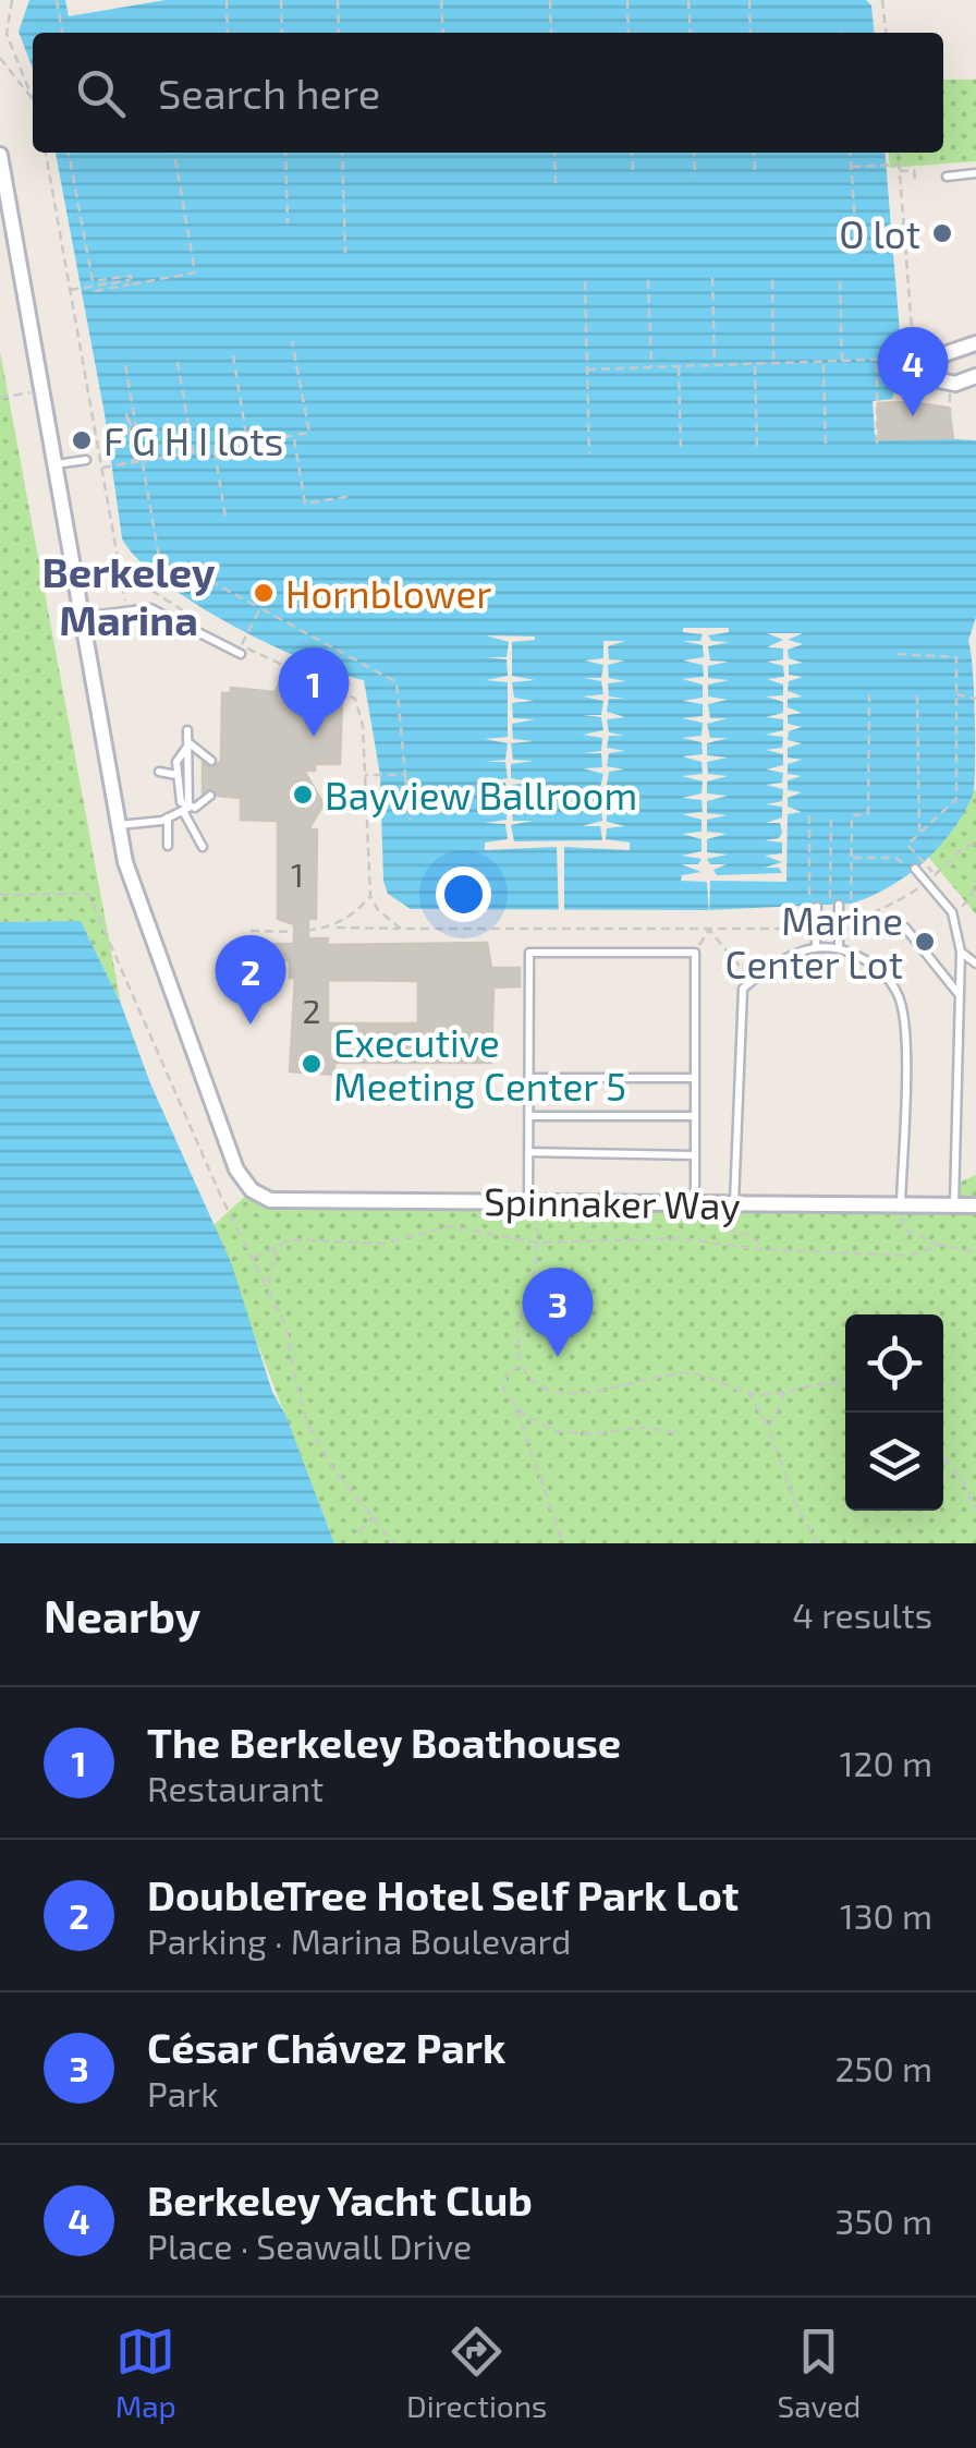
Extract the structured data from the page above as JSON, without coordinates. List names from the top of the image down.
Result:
{
  "streets": {
    "street": ["Spinnaker Way"]
  },
  "districts": ["Berkeley Marina"],
  "places": [
    "O lot",
    "F G H I lots",
    "Hornblower",
    "Bayview Ballroom",
    "Marine Center Lot",
    "Executive Meeting Center 5"
  ],
  "house_numbers": ["1", "2"],
  "page": {
    "search": "Search here",
    "pins": [
      "4",
      "1",
      "2",
      "3"
    ],
    "heading": ["Nearby", "4 results"],
    "list": [
      {
        "mark": "1",
        "name": "The Berkeley Boathouse",
        "note": "Restaurant",
        "value": "120 m"
      },
      {
        "mark": "2",
        "name": "DoubleTree Hotel Self Park Lot",
        "note": "Parking · Marina Boulevard",
        "value": "130 m"
      },
      {
        "mark": "3",
        "name": "César Chávez Park",
        "note": "Park",
        "value": "250 m"
      },
      {
        "mark": "4",
        "name": "Berkeley Yacht Club",
        "note": "Place · Seawall Drive",
        "value": "350 m"
      }
    ],
    "nav": ["Map", "Directions", "Saved"]
  }
}
